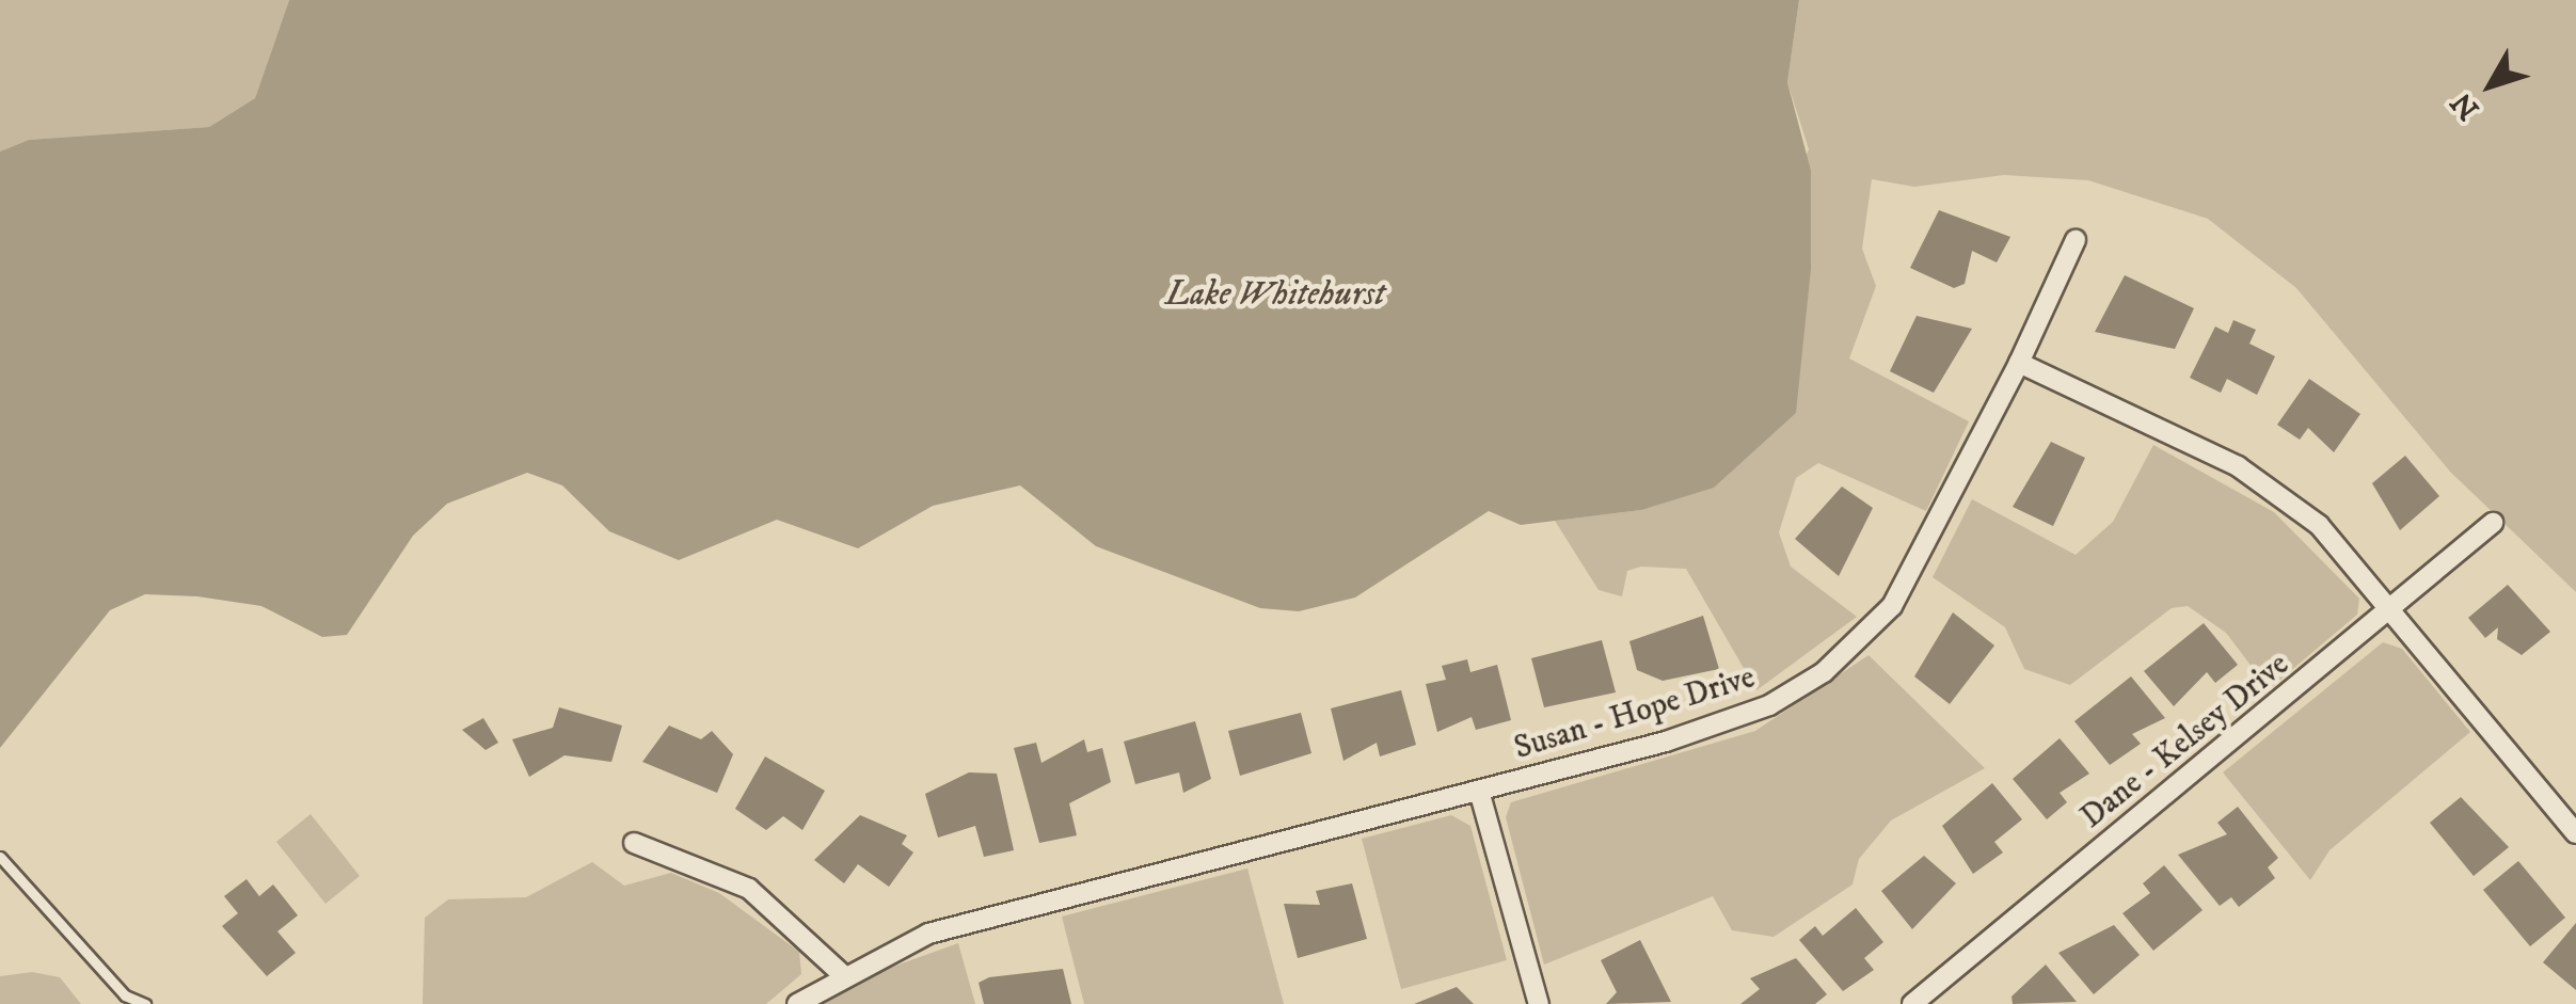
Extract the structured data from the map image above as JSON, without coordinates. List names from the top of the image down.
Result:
{
  "streets": {
    "street": ["Susan - Hope Drive", "Dane - Kelsey Drive"]
  },
  "water": ["Lake Whitehurst"],
  "north": "bottom left"
}
